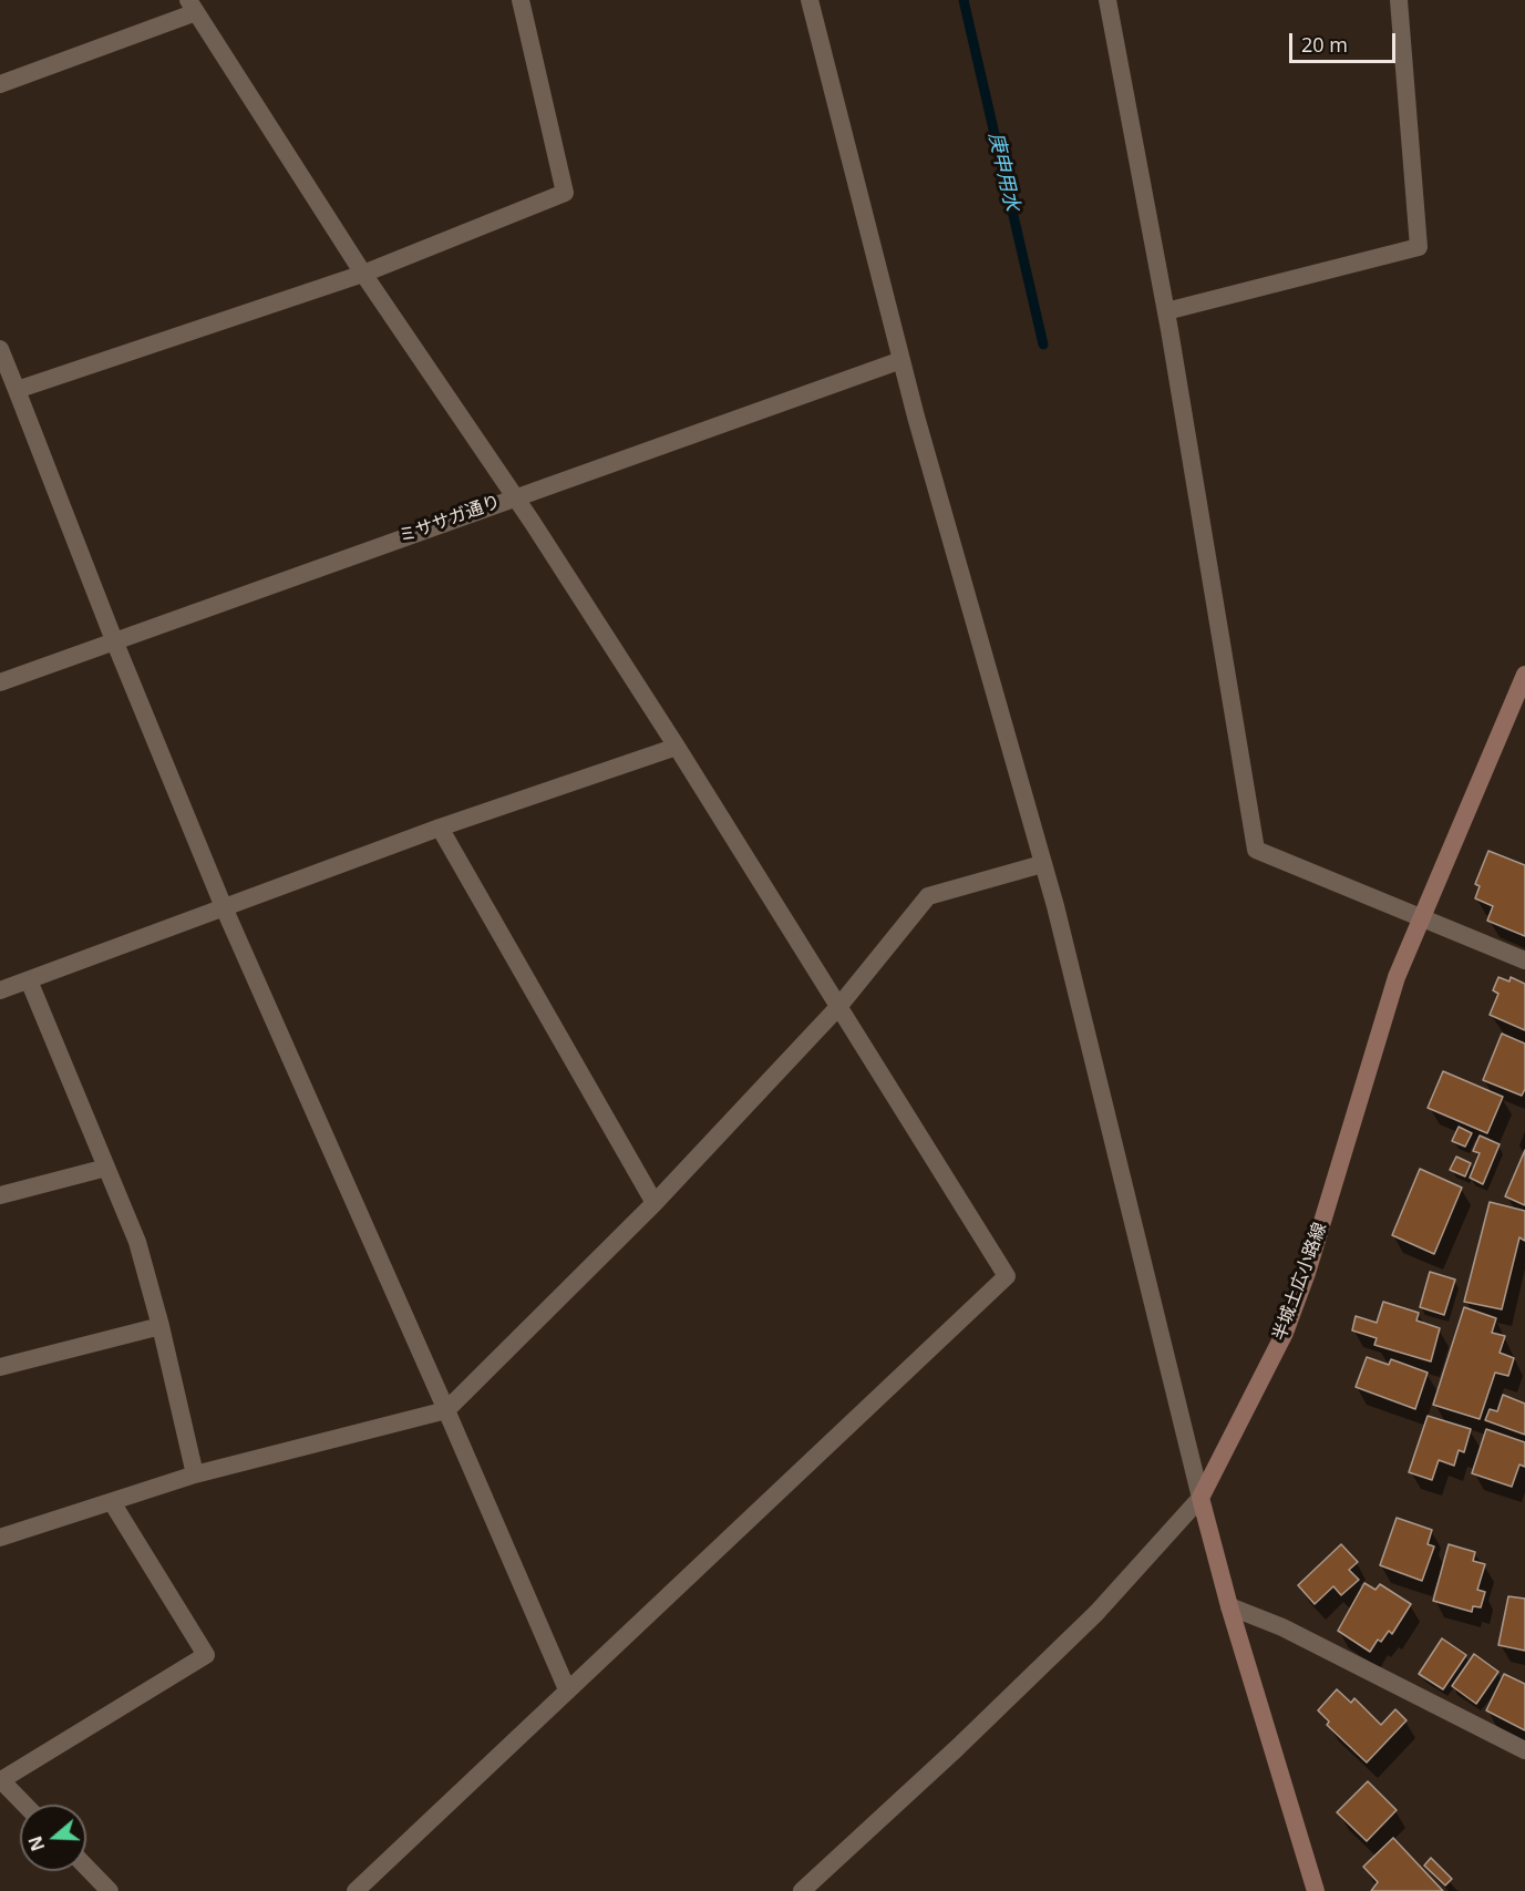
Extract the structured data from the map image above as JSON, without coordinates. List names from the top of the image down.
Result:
{
  "streets": {
    "main road": ["半城土広小路線"],
    "street": ["ミササガ通り"]
  },
  "water": ["庚申用水"],
  "scale_bar": "20 m",
  "north": "left"
}
